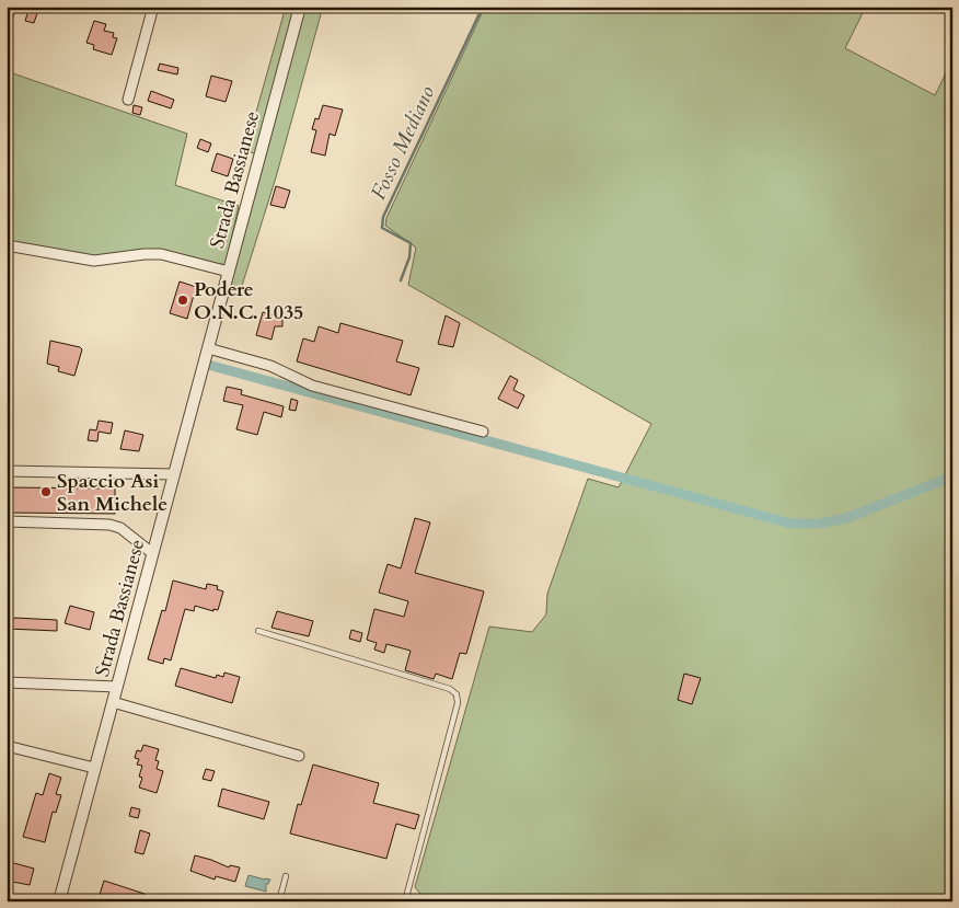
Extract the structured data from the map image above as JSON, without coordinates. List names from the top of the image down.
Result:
{
  "streets": {
    "street": ["Strada Bassianese"]
  },
  "water": ["Fosso Mediano"],
  "places": ["Podere O.N.C. 1035", "Spaccio Asi San Michele"]
}
